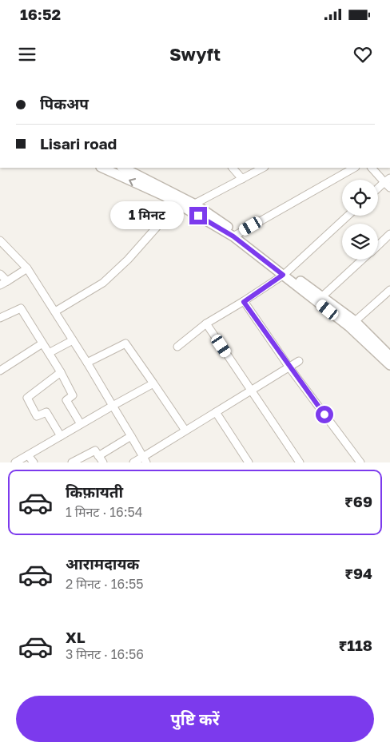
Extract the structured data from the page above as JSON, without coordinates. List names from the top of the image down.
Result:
{
  "page": {
    "status": "16:52",
    "header": "Swyft",
    "banner": ["पिकअप", "Lisari road"],
    "bubble": "1 मिनट",
    "list": [
      {
        "name": "किफ़ायती",
        "note": "1 मिनट · 16:54",
        "value": "₹69"
      },
      {
        "name": "आरामदायक",
        "note": "2 मिनट · 16:55",
        "value": "₹94"
      },
      {
        "name": "XL",
        "note": "3 मिनट · 16:56",
        "value": "₹118"
      }
    ],
    "buttons": "पुष्टि करें"
  }
}
